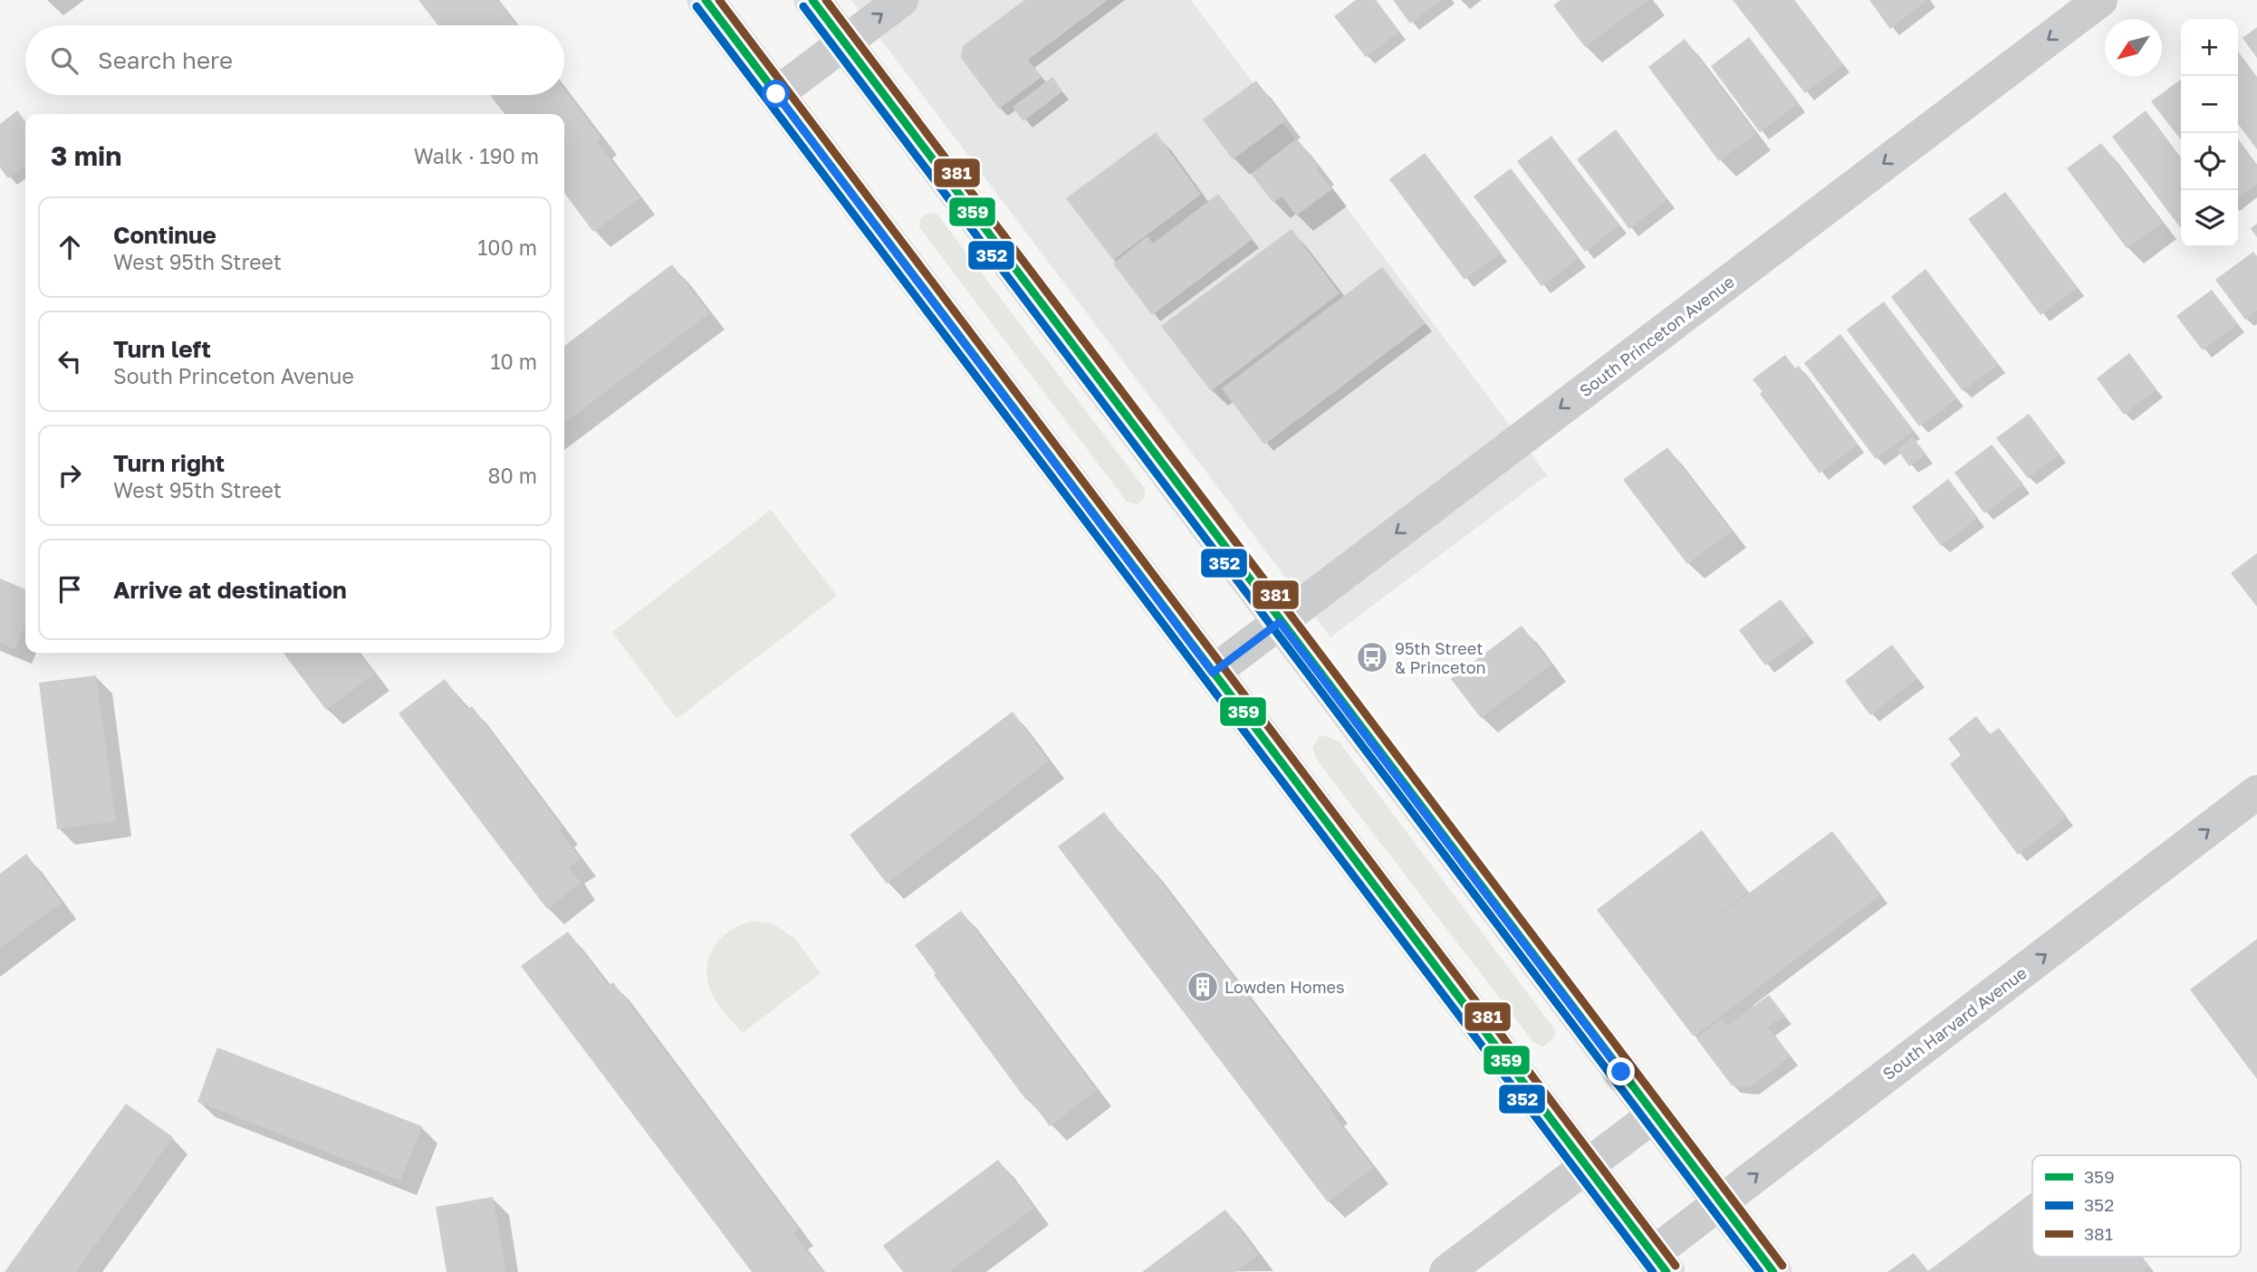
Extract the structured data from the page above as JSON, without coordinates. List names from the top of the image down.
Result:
{
  "streets": {
    "street": ["South Princeton Avenue", "South Harvard Avenue"]
  },
  "one_way": ["South Princeton Avenue", "South Harvard Avenue"],
  "places": {
    "bus stop": ["95th Street & Princeton"],
    "building": ["Lowden Homes"]
  },
  "lines": ["transit line 359", "transit line 381", "transit line 352"],
  "legend": ["359", "352", "381"],
  "north": "bottom left",
  "page": {
    "map_buttons": ["+", "−"],
    "search": "Search here",
    "heading": ["3 min", "Walk · 190 m"],
    "list": [
      ["Continue", "West 95th Street", "100 m"],
      ["Turn left", "South Princeton Avenue", "10 m"],
      ["Turn right", "West 95th Street", "80 m"],
      "Arrive at destination"
    ]
  }
}
